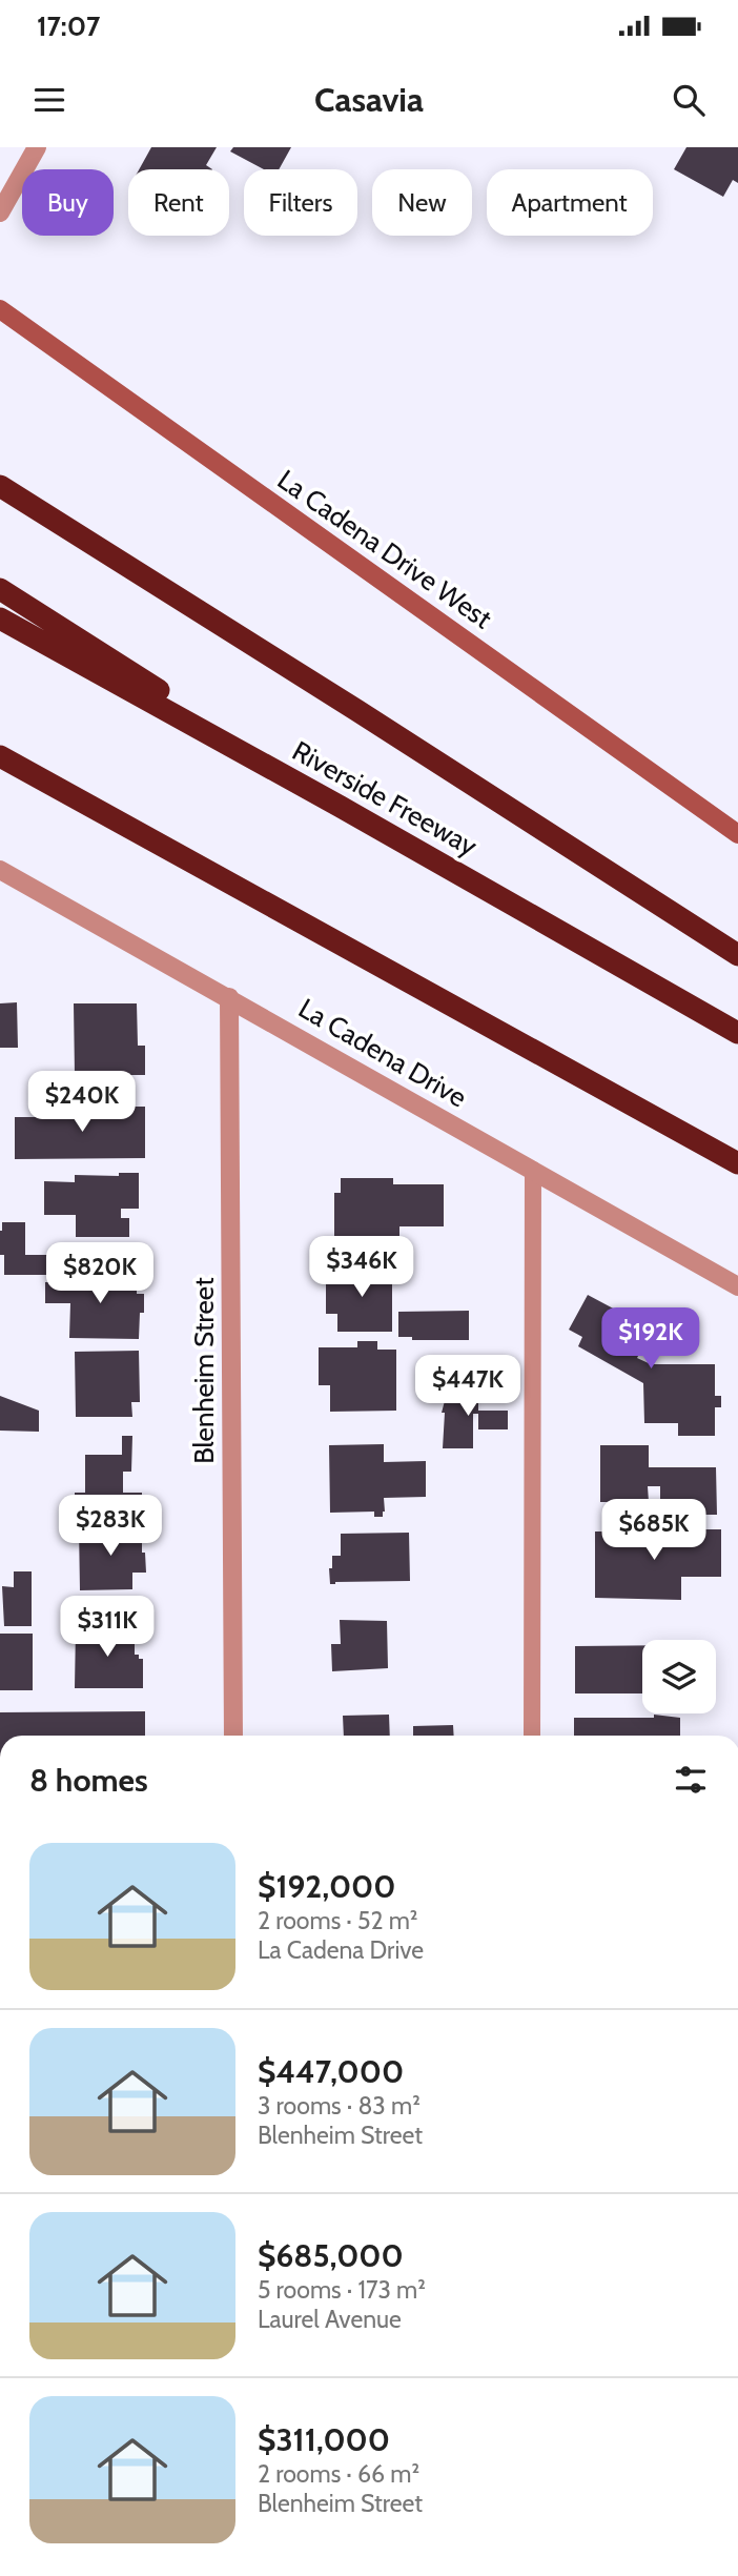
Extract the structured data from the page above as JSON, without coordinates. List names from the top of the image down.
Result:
{
  "streets": {
    "highway": ["Riverside Freeway"],
    "main road": ["La Cadena Drive West"],
    "street": ["La Cadena Drive", "Blenheim Street"]
  },
  "crossings": [
    ["La Cadena Drive", "Blenheim Street"]
  ],
  "page": {
    "status": "17:07",
    "header": "Casavia",
    "chip": [
      "Buy",
      "Rent",
      "Filters",
      "New",
      "Apartment"
    ],
    "price": [
      "$240K",
      "$346K",
      "$820K",
      "$192K",
      "$447K",
      "$283K",
      "$685K",
      "$311K"
    ],
    "heading": "8 homes",
    "list": [
      {
        "name": "$192,000",
        "note": "2 rooms · 52 m² · La Cadena Drive"
      },
      {
        "name": "$447,000",
        "note": "3 rooms · 83 m² · Blenheim Street"
      },
      {
        "name": "$685,000",
        "note": "5 rooms · 173 m² · Laurel Avenue"
      },
      {
        "name": "$311,000",
        "note": "2 rooms · 66 m² · Blenheim Street"
      }
    ]
  }
}
